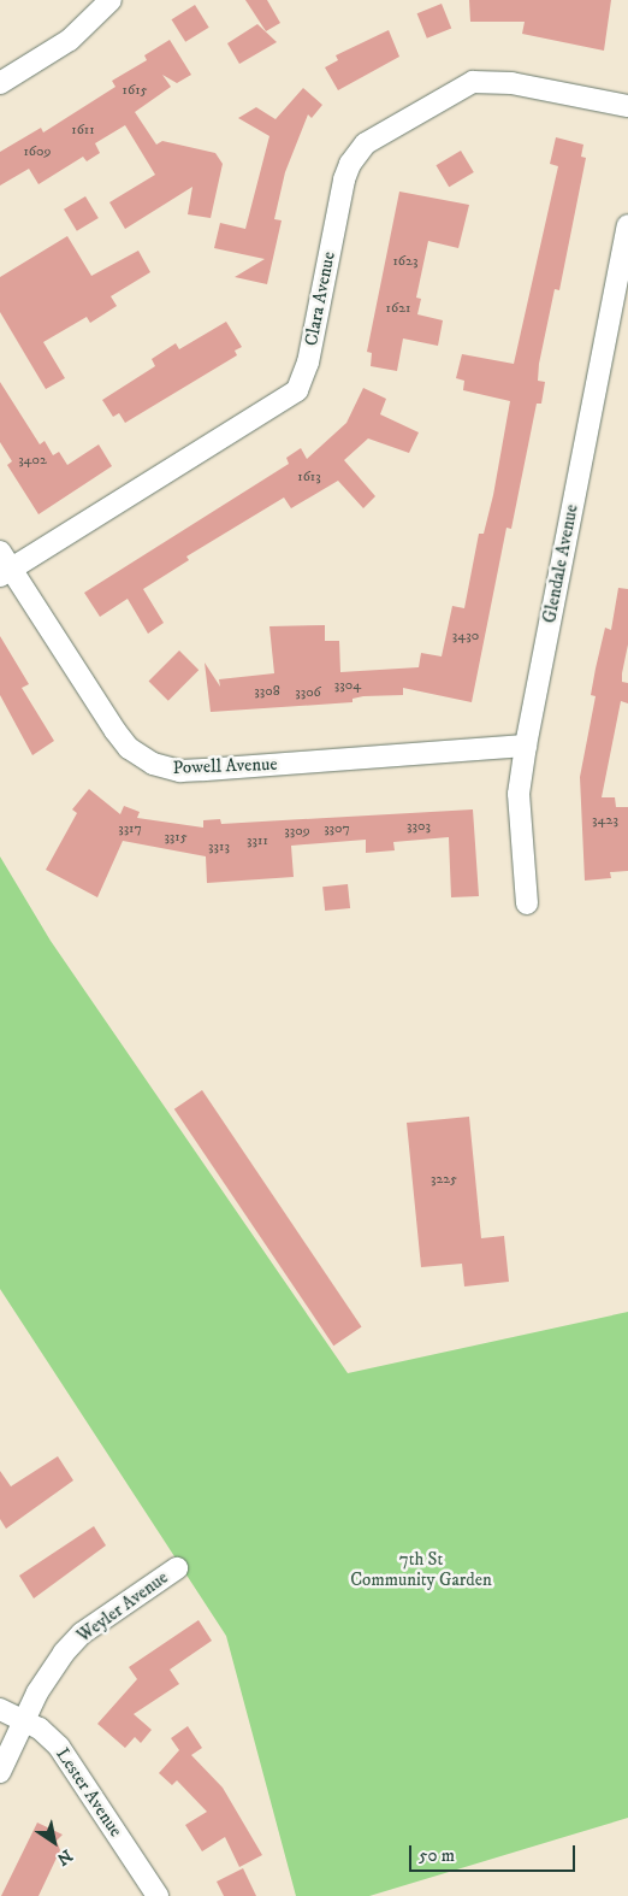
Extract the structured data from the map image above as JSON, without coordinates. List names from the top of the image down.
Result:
{
  "streets": {
    "street": [
      "Clara Avenue",
      "Glendale Avenue",
      "Powell Avenue",
      "Weyler Avenue",
      "Lester Avenue"
    ]
  },
  "crossings": [
    ["Clara Avenue", "Powell Avenue"],
    ["Glendale Avenue", "Powell Avenue"],
    ["Weyler Avenue", "Lester Avenue"]
  ],
  "parks": ["7th St Community Garden"],
  "house_numbers": [
    "1615",
    "1611",
    "1609",
    "1623",
    "1621",
    "3402",
    "1613",
    "3430",
    "3304",
    "3308",
    "3306",
    "3423",
    "3303",
    "3317",
    "3307",
    "3309",
    "3315",
    "3311",
    "3313",
    "3225"
  ],
  "scale_bar": "50 m",
  "north": "bottom right"
}
